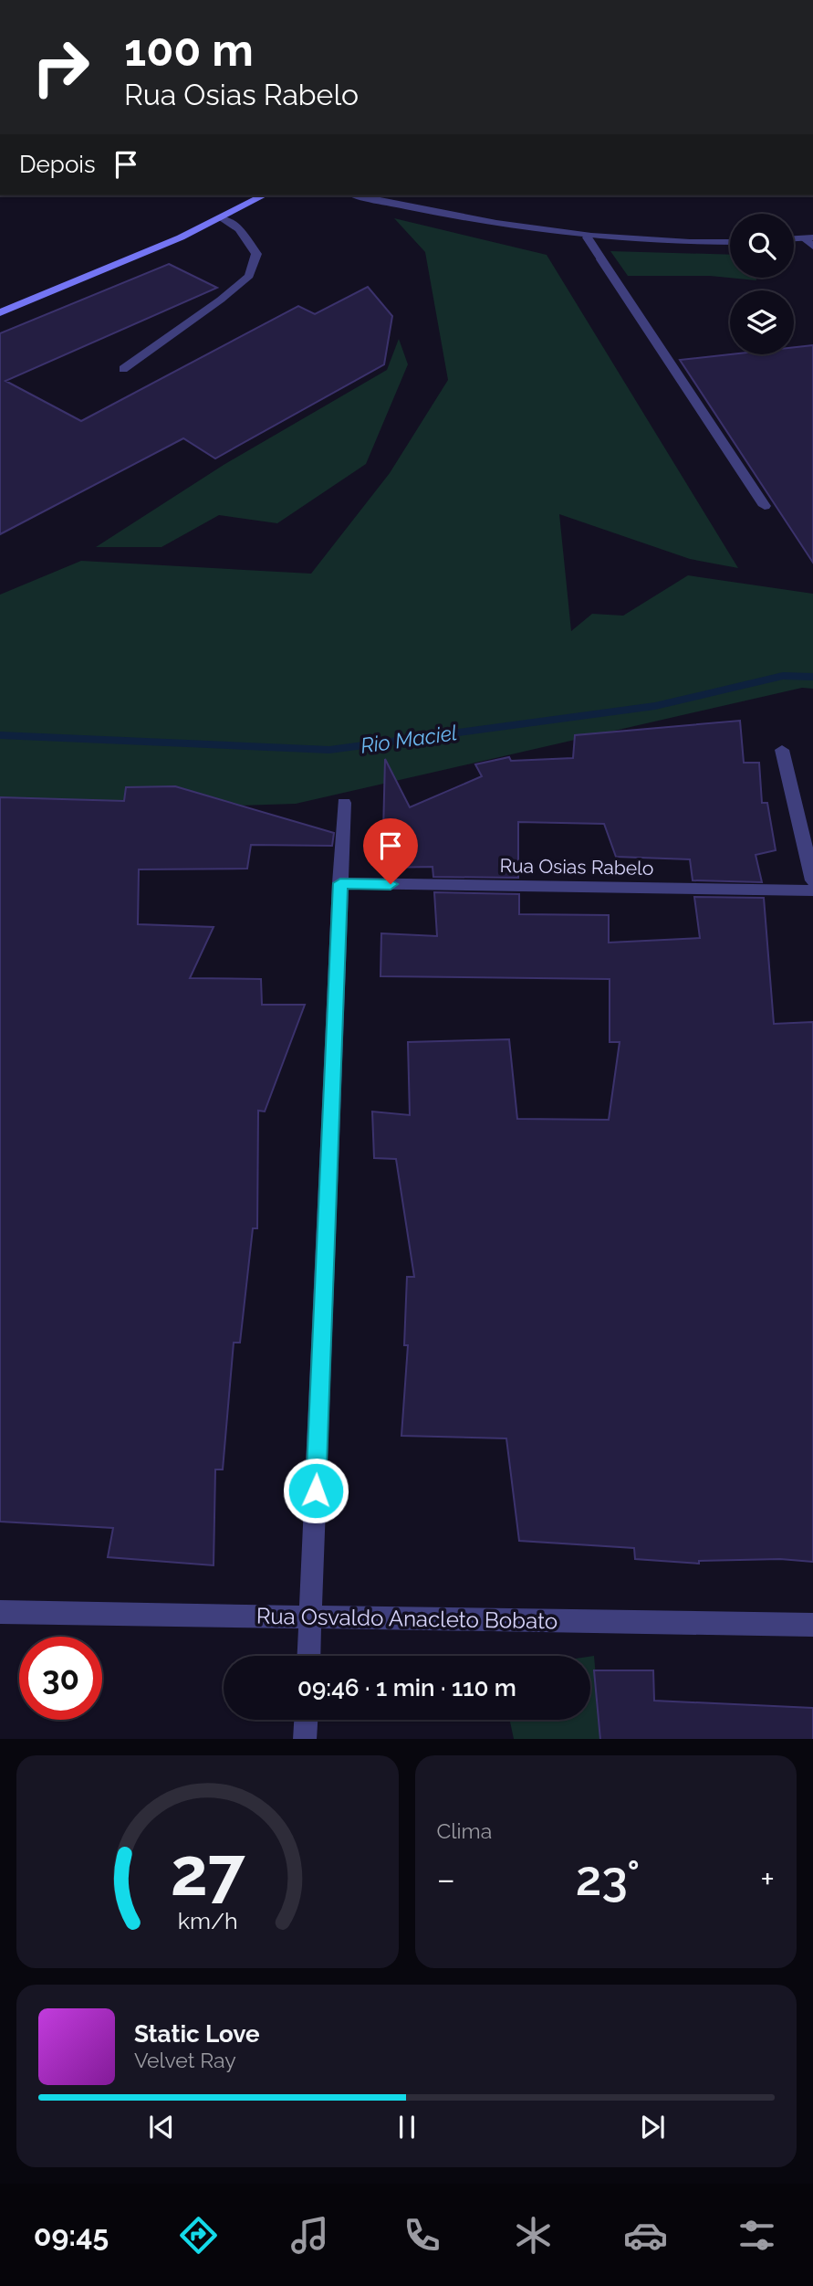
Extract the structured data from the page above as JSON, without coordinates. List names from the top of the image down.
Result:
{
  "streets": {
    "street": ["Rua Osias Rabelo", "Rua Osvaldo Anacleto Bobato"]
  },
  "water": ["Rio Maciel"],
  "page": {
    "turn": ["100 m", "Rua Osias Rabelo"],
    "then": "Depois",
    "limit": "30",
    "trip": "09:46 · 1 min · 110 m",
    "tile": "Clima",
    "heat": ["−", "23°", "+"],
    "song": ["Static Love", "Velvet Ray"],
    "tabs": "09:45",
    "gauge": ["27", "km/h"]
  }
}
